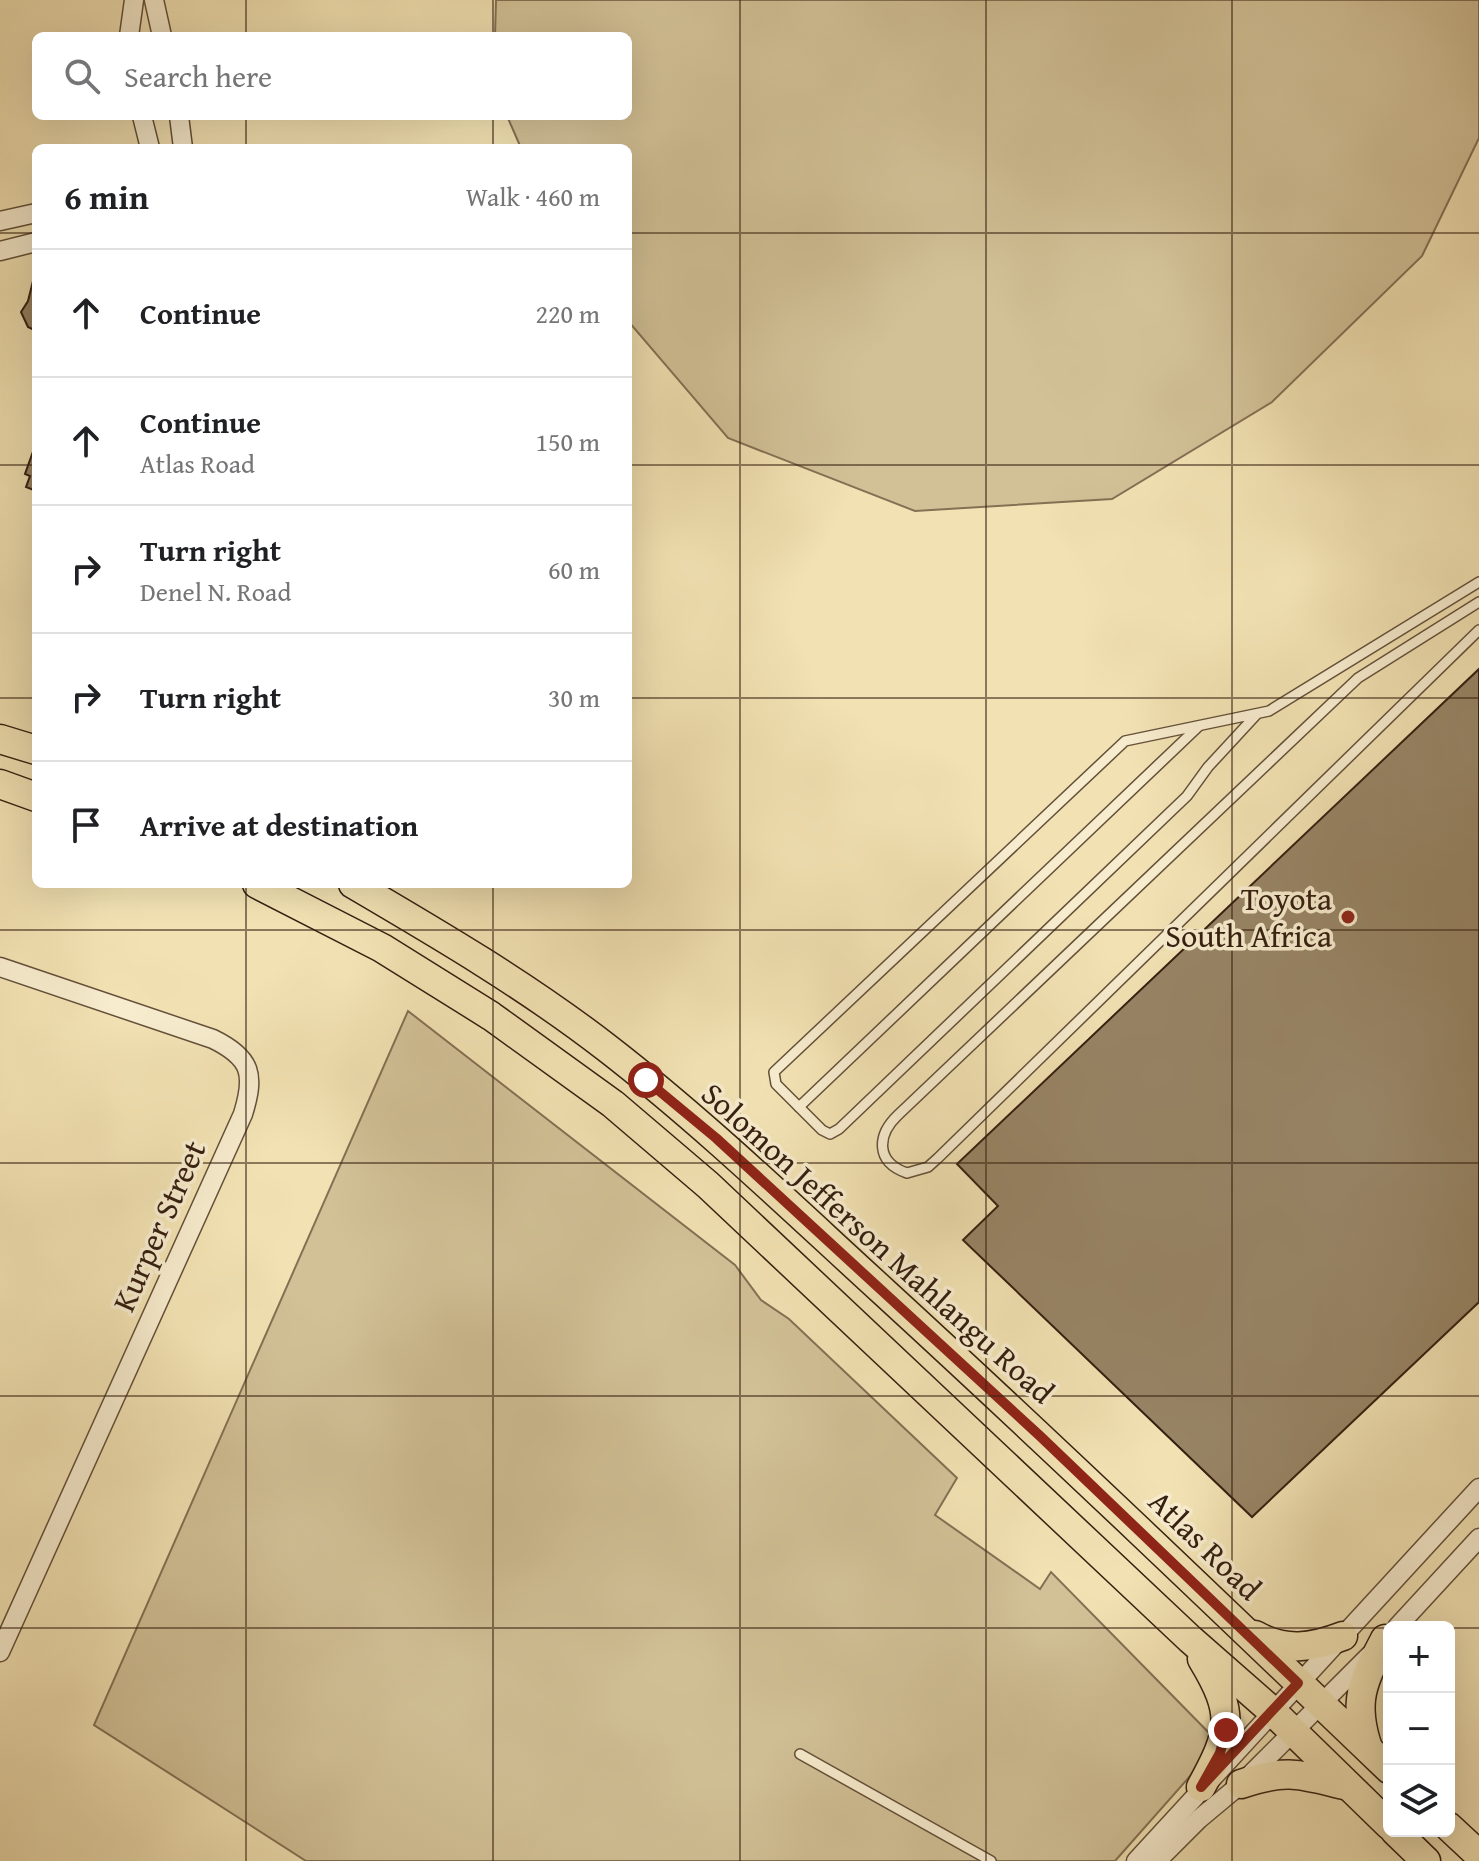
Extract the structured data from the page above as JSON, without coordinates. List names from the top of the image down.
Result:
{
  "streets": {
    "main road": ["Solomon Jefferson Mahlangu Road", "Atlas Road"],
    "street": ["Kurper Street"]
  },
  "crossings": [
    ["Solomon Jefferson Mahlangu Road", "Atlas Road"]
  ],
  "places": ["Toyota South Africa"],
  "page": {
    "search": "Search here",
    "heading": ["6 min", "Walk · 460 m"],
    "list": [
      ["Continue", "220 m"],
      ["Continue", "Atlas Road", "150 m"],
      ["Turn right", "Denel N. Road", "60 m"],
      ["Turn right", "30 m"],
      "Arrive at destination"
    ],
    "map_buttons": ["+", "−"]
  }
}
